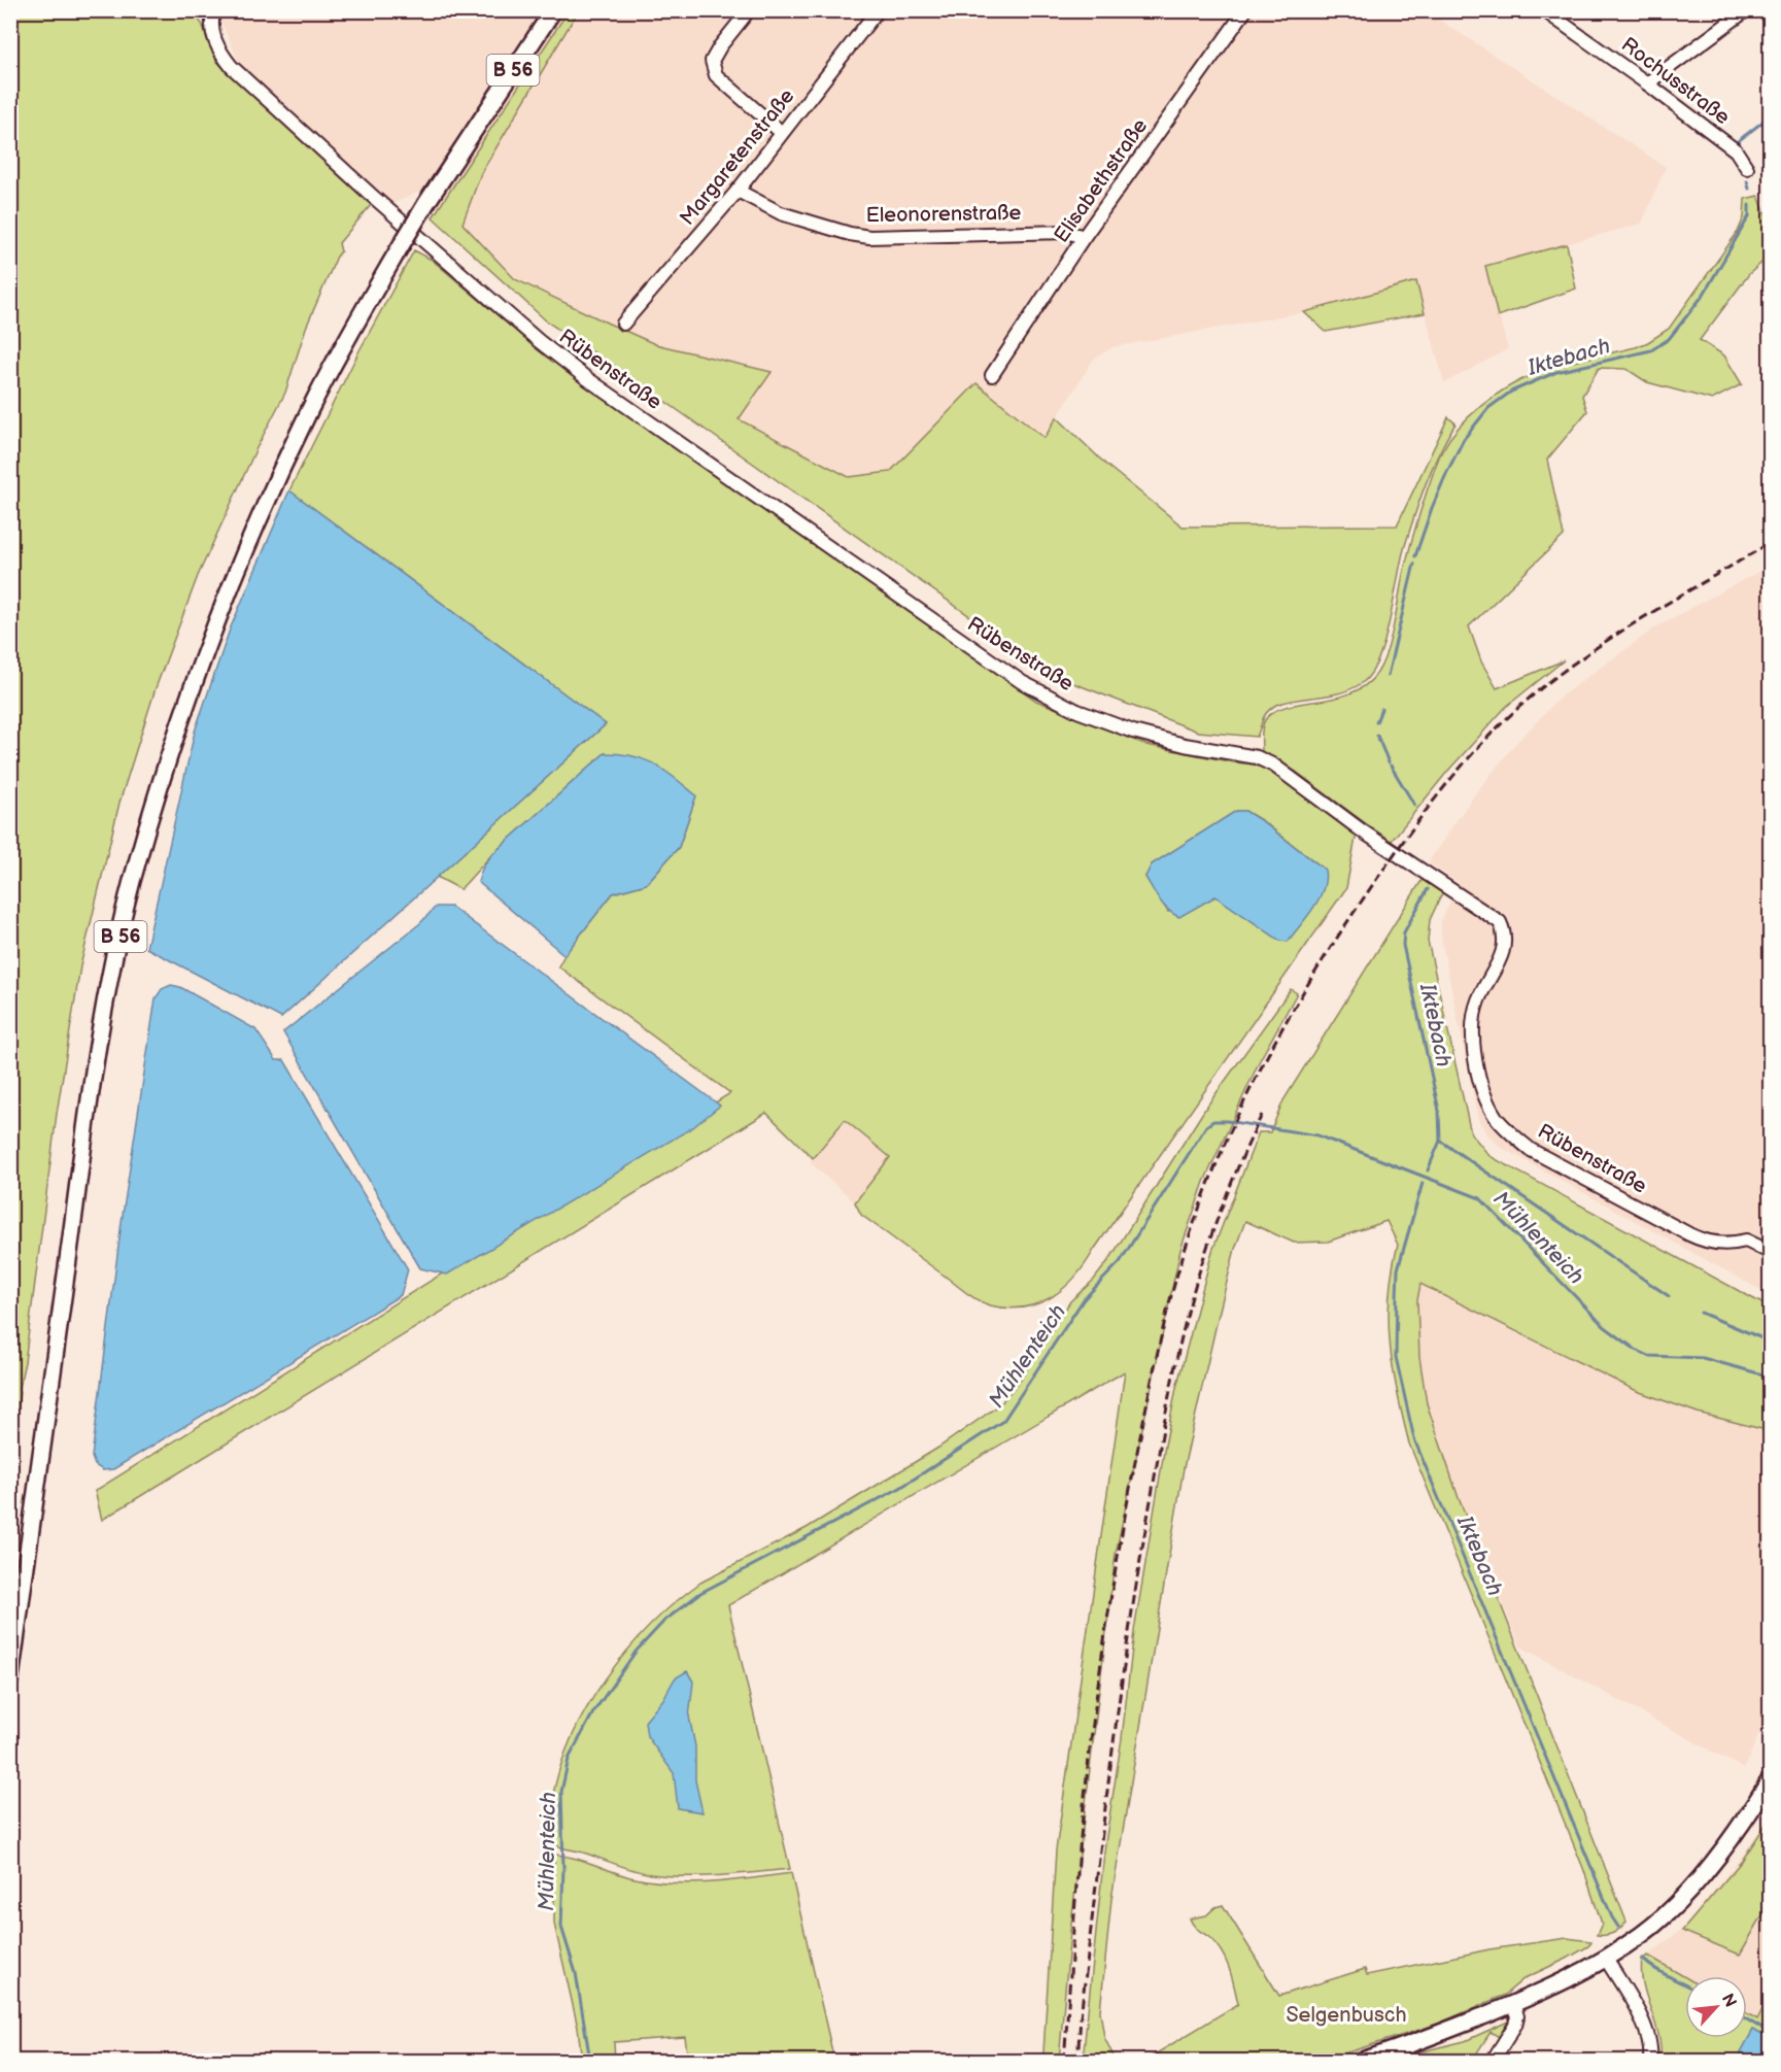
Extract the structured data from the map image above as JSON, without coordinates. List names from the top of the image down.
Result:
{
  "streets": {
    "main road": ["B 56"],
    "street": [
      "Rochusstraße",
      "Margaretenstraße",
      "Elisabethstraße",
      "Eleonorenstraße",
      "Rübenstraße"
    ]
  },
  "crossings": [
    ["Margaretenstraße", "Eleonorenstraße"],
    ["Elisabethstraße", "Eleonorenstraße"]
  ],
  "water": ["Iktebach", "Mühlenteich"],
  "parks": ["Selgenbusch"],
  "north": "top right"
}
